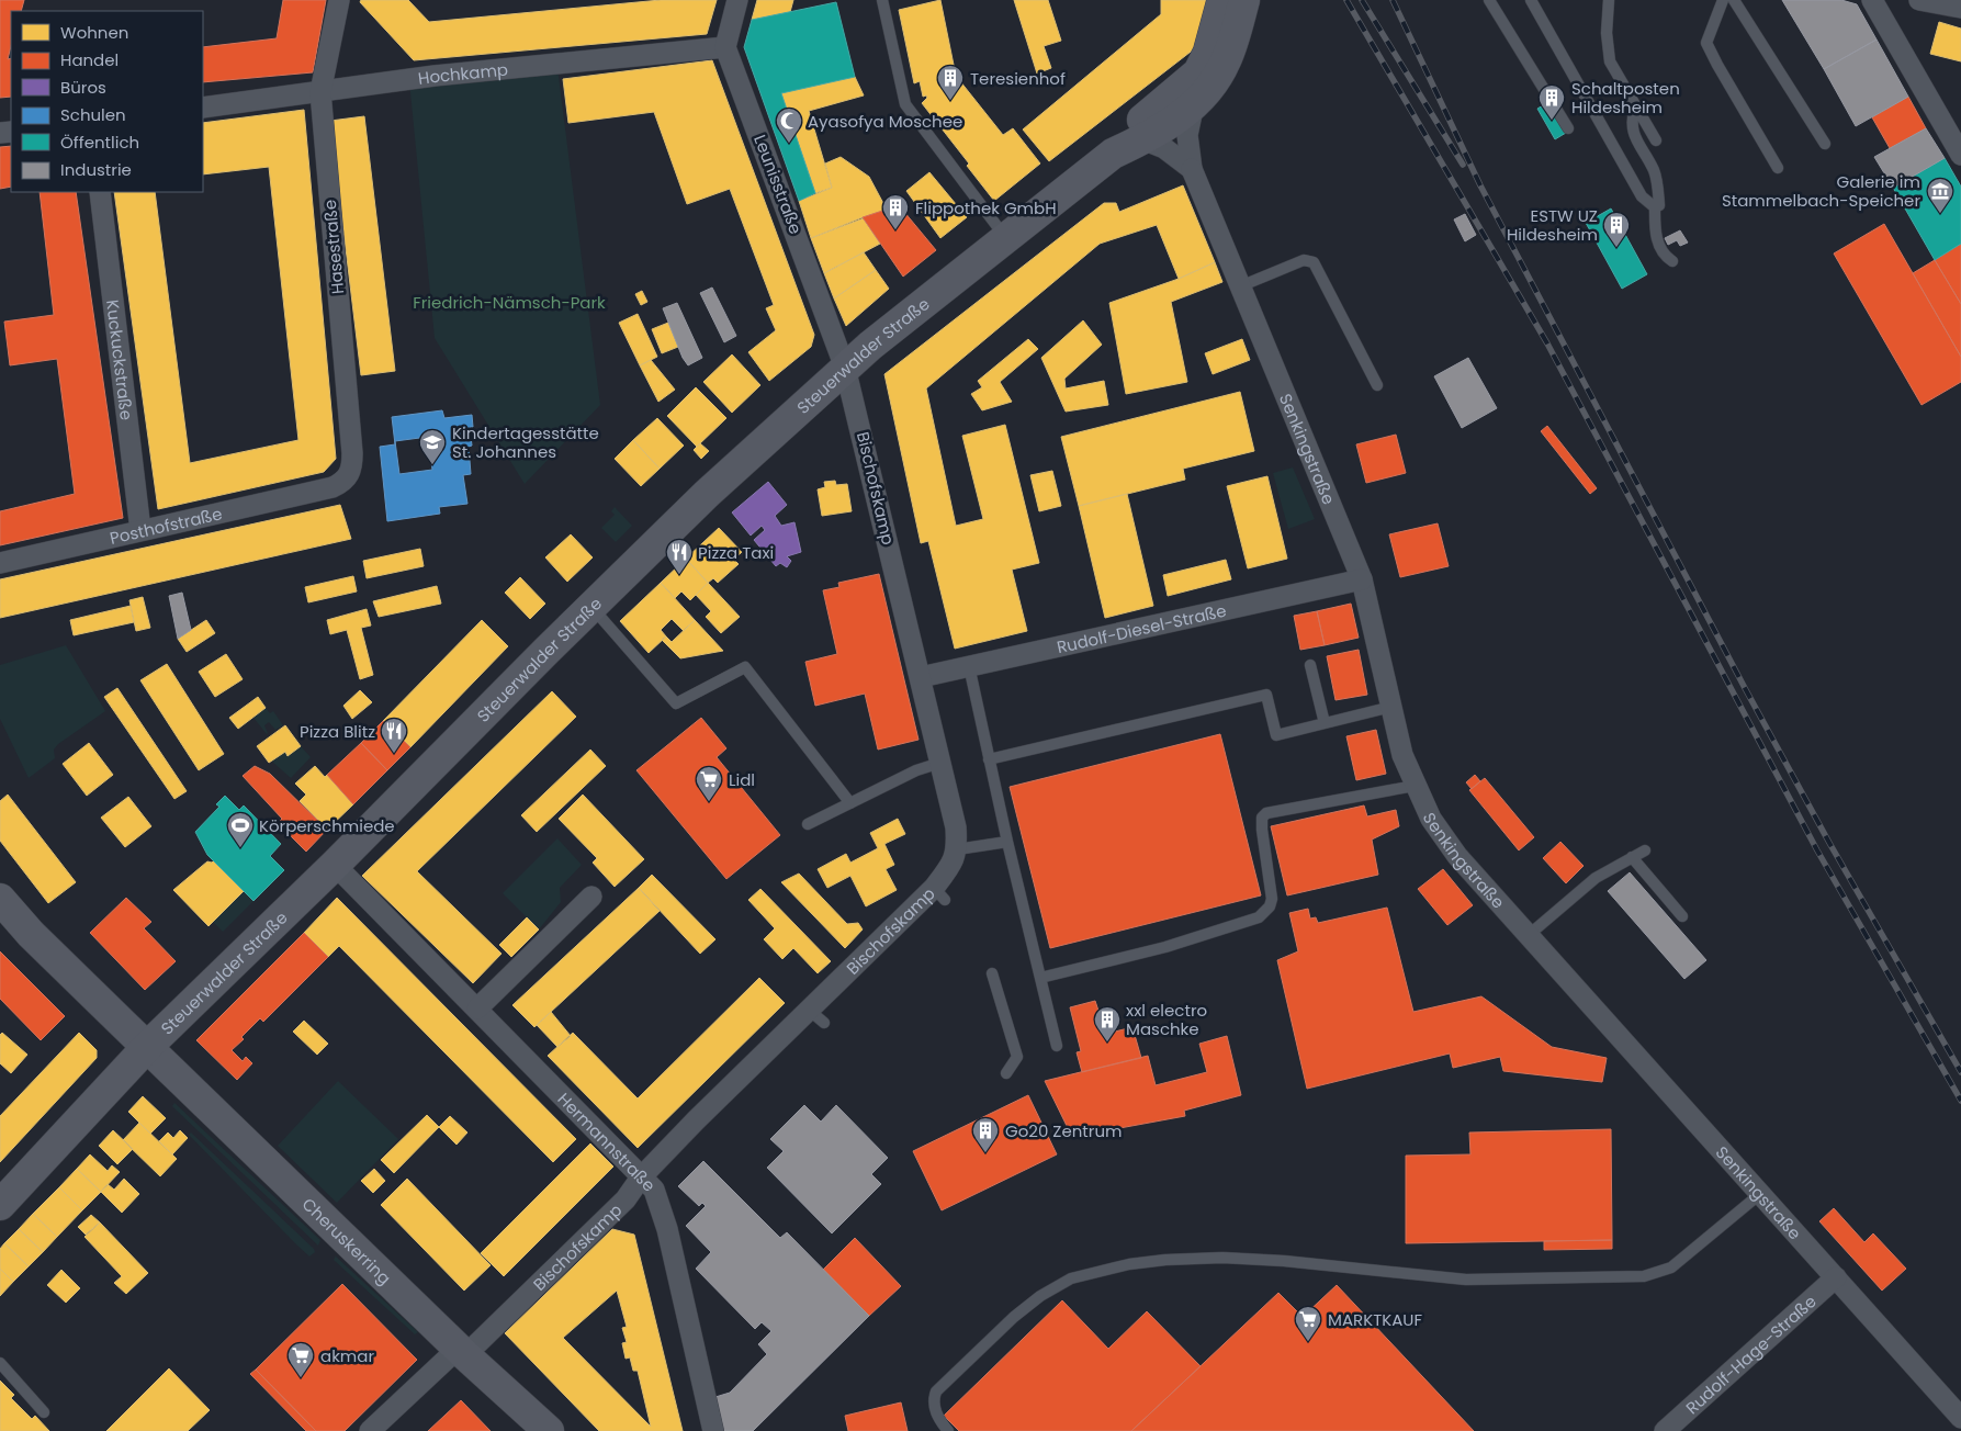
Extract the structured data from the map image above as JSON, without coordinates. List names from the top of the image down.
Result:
{
  "streets": {
    "street": [
      "Hochkamp",
      "Leunisstraße",
      "Hasestraße",
      "Steuerwalder Straße",
      "Kuckuckstraße",
      "Senkingstraße",
      "Bischofskamp",
      "Posthofstraße",
      "Rudolf-Diesel-Straße",
      "Hermannstraße",
      "Cheruskerring",
      "Rudolf-Hage-Straße"
    ]
  },
  "crossings": [
    ["Hochkamp", "Leunisstraße"],
    ["Hochkamp", "Hasestraße"],
    ["Leunisstraße", "Steuerwalder Straße"],
    ["Leunisstraße", "Bischofskamp"],
    ["Hasestraße", "Posthofstraße"],
    ["Steuerwalder Straße", "Senkingstraße"],
    ["Steuerwalder Straße", "Bischofskamp"],
    ["Steuerwalder Straße", "Hermannstraße"],
    ["Steuerwalder Straße", "Cheruskerring"],
    ["Kuckuckstraße", "Posthofstraße"],
    ["Senkingstraße", "Rudolf-Diesel-Straße"],
    ["Senkingstraße", "Rudolf-Hage-Straße"],
    ["Bischofskamp", "Rudolf-Diesel-Straße"],
    ["Bischofskamp", "Hermannstraße"],
    ["Bischofskamp", "Cheruskerring"]
  ],
  "parks": ["Friedrich-Nämsch-Park"],
  "places": {
    "building": [
      "Teresienhof",
      "Schaltposten Hildesheim",
      "Flippothek GmbH",
      "ESTW UZ Hildesheim",
      "xxl electro Maschke",
      "Go20 Zentrum"
    ],
    "mosque": ["Ayasofya Moschee"],
    "museum": ["Galerie im Stammelbach-Speicher"],
    "school or university": ["Kindertagesstätte St. Johannes"],
    "restaurant": ["Pizza Taxi", "Pizza Blitz"],
    "supermarket": ["Lidl", "MARKTKAUF", "akmar"],
    "sports": ["Körperschmiede"]
  },
  "legend": [
    "Wohnen",
    "Handel",
    "Büros",
    "Schulen",
    "Öffentlich",
    "Industrie"
  ]
}
